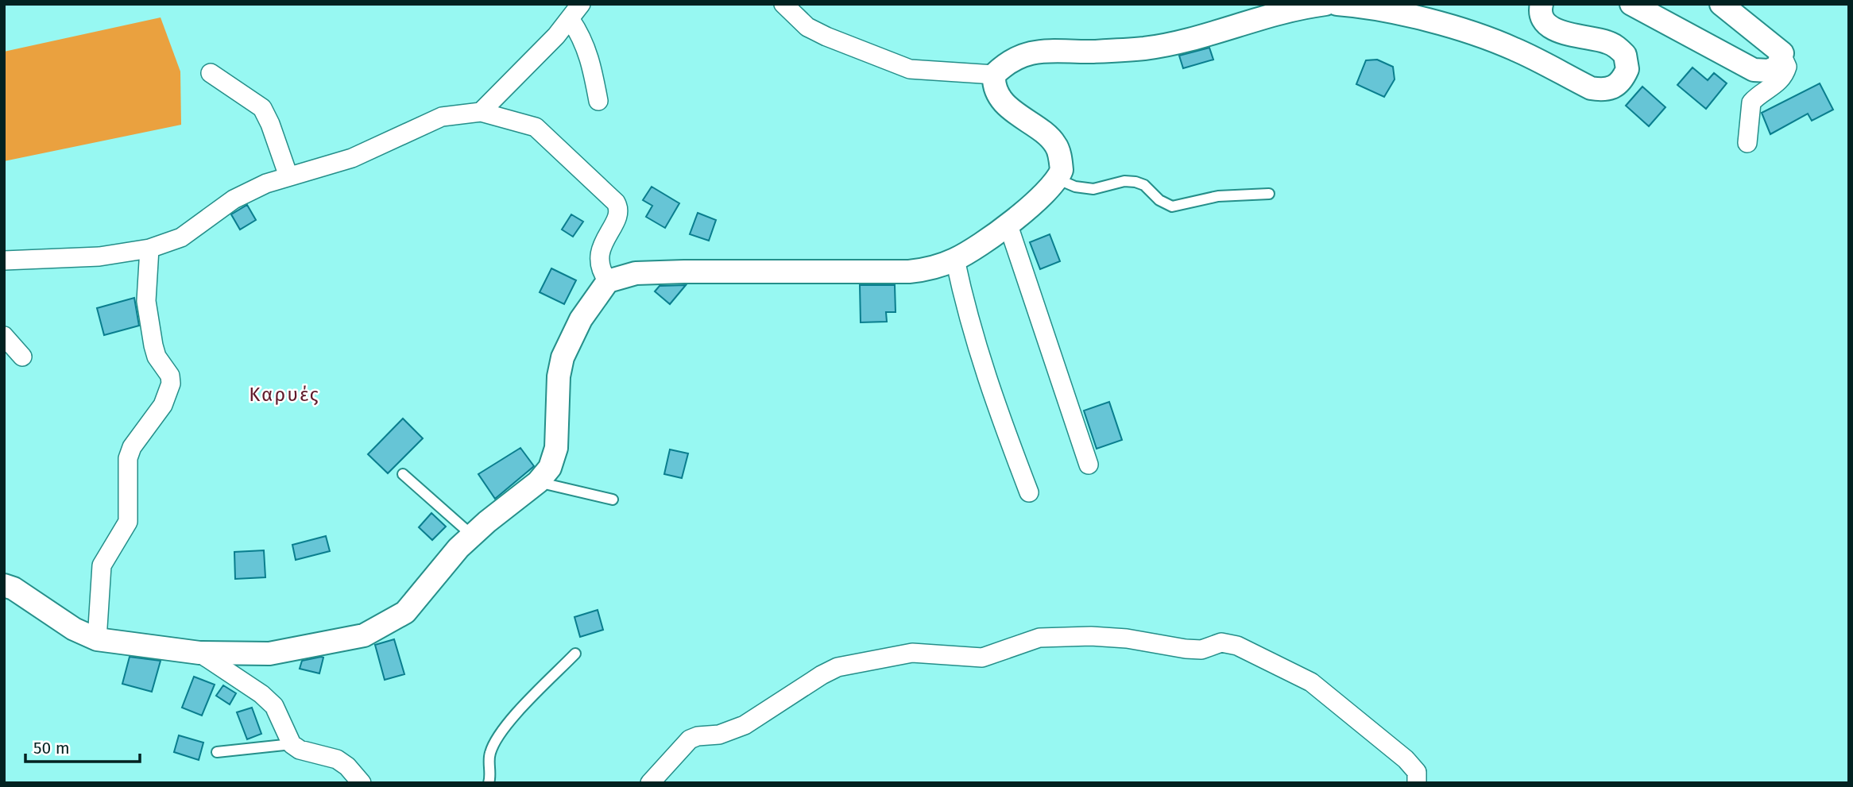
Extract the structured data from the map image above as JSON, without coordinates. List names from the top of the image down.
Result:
{
  "districts": ["Καρυές"],
  "scale_bar": "50 m"
}
